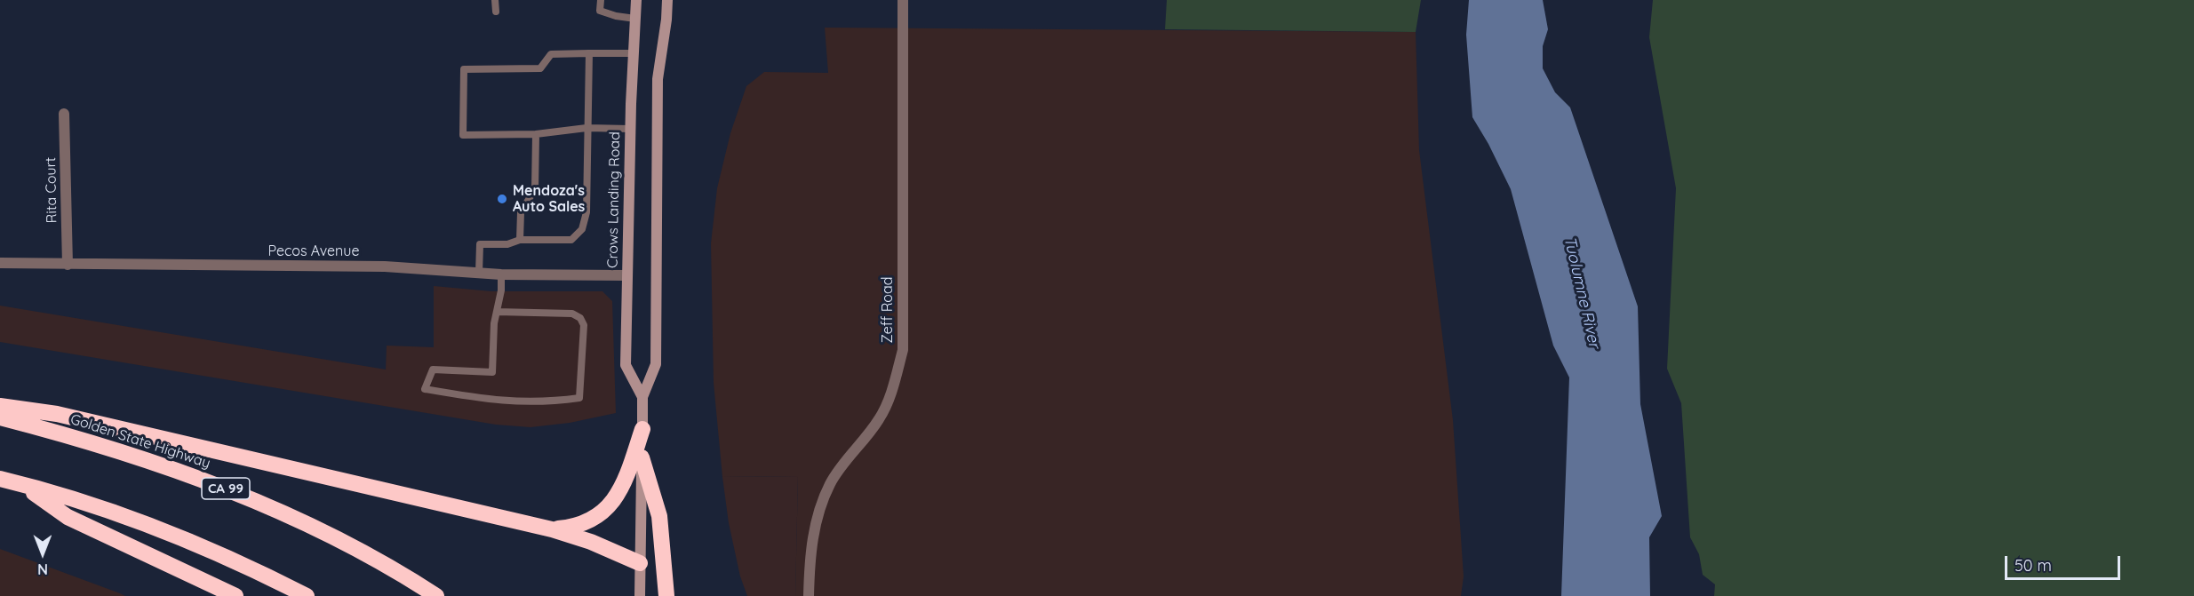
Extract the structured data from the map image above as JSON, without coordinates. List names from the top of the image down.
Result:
{
  "streets": {
    "highway": ["Golden State Highway", "CA 99"],
    "main road": ["Crows Landing Road"],
    "street": ["Rita Court", "Pecos Avenue", "Zeff Road"]
  },
  "crossings": [
    ["Rita Court", "Pecos Avenue"],
    ["Crows Landing Road", "Pecos Avenue"]
  ],
  "water": ["Tuolumne River"],
  "places": ["Mendoza's Auto Sales"],
  "scale_bar": "50 m",
  "north": "bottom"
}
